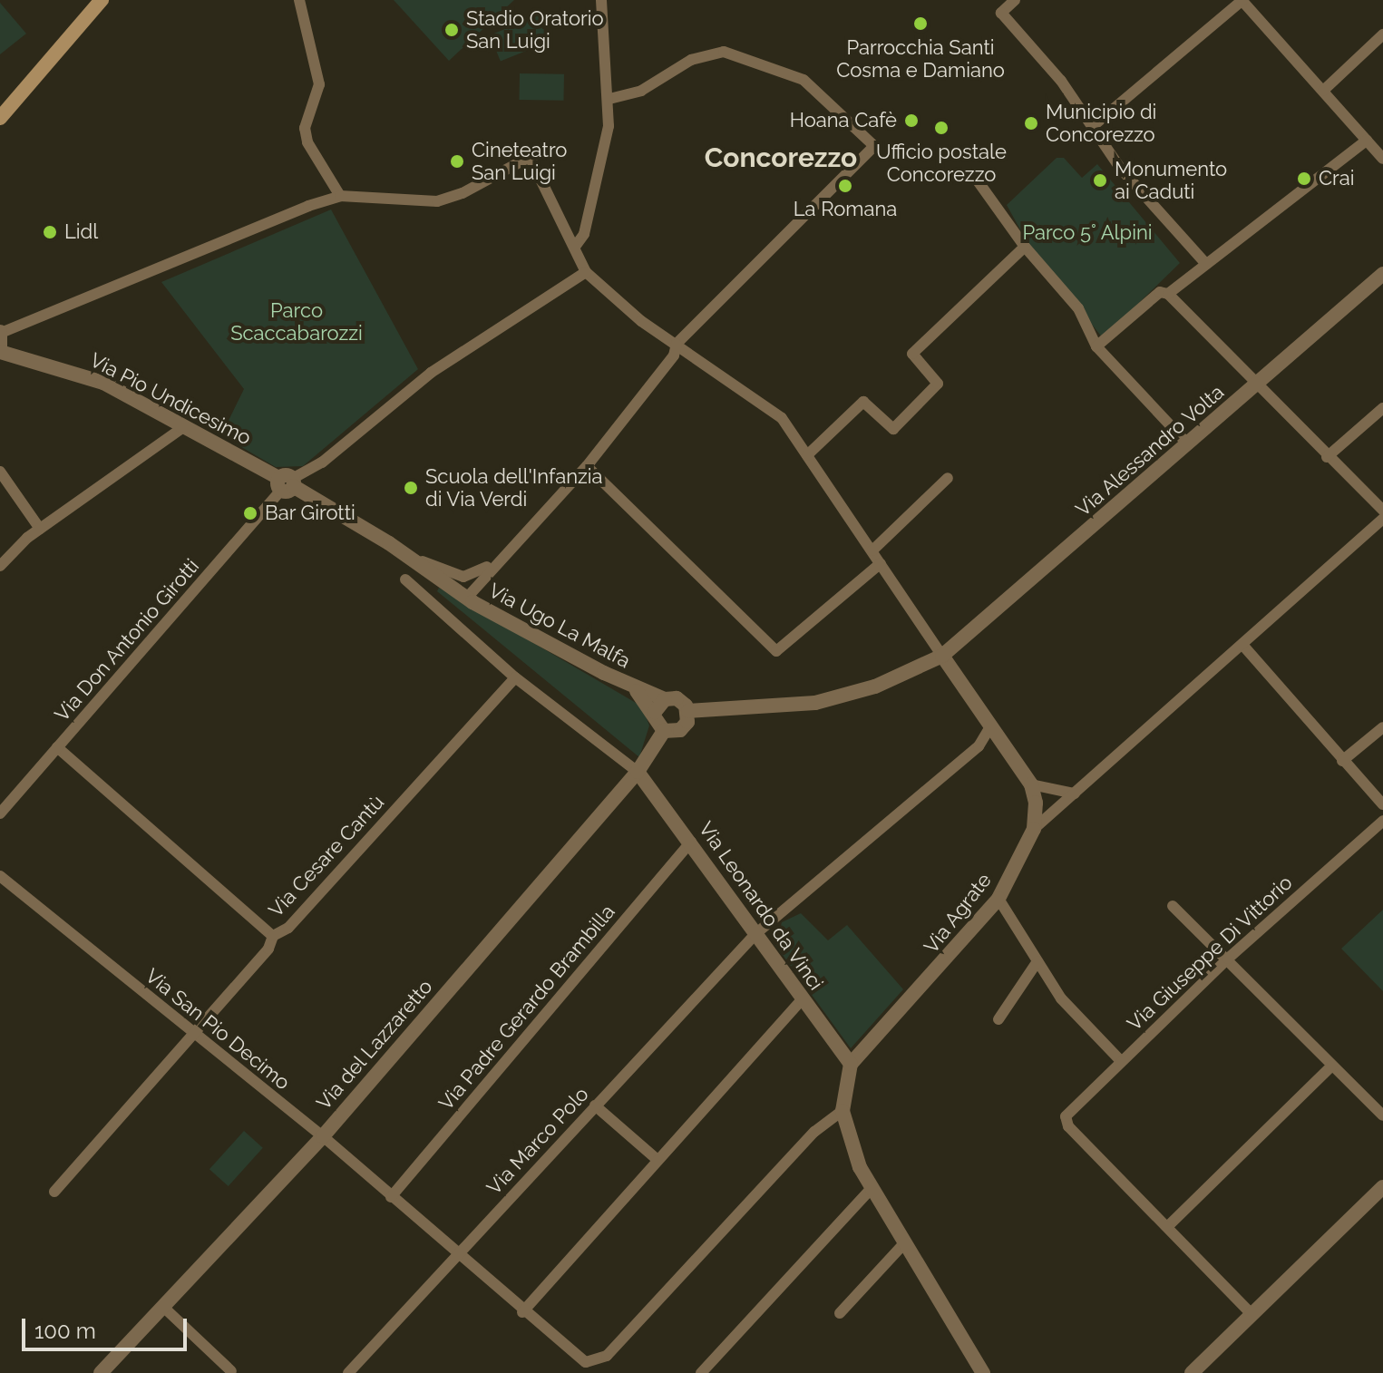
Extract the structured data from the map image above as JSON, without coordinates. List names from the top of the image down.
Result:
{
  "streets": {
    "street": [
      "Via Pio Undicesimo",
      "Via Alessandro Volta",
      "Via Ugo La Malfa",
      "Via Don Antonio Girotti",
      "Via Cesare Cantù",
      "Via Leonardo da Vinci",
      "Via Agrate",
      "Via Giuseppe Di Vittorio",
      "Via Padre Gerardo Brambilla",
      "Via San Pio Decimo",
      "Via del Lazzaretto",
      "Via Marco Polo"
    ]
  },
  "crossings": [
    ["Via Pio Undicesimo", "Via Ugo La Malfa"],
    ["Via Pio Undicesimo", "Via Don Antonio Girotti"],
    ["Via Ugo La Malfa", "Via del Lazzaretto"],
    ["Via Cesare Cantù", "Via San Pio Decimo"],
    ["Via Leonardo da Vinci", "Via Agrate"],
    ["Via Leonardo da Vinci", "Via Padre Gerardo Brambilla"],
    ["Via Leonardo da Vinci", "Via del Lazzaretto"],
    ["Via Leonardo da Vinci", "Via Marco Polo"],
    ["Via Padre Gerardo Brambilla", "Via San Pio Decimo"],
    ["Via San Pio Decimo", "Via del Lazzaretto"],
    ["Via San Pio Decimo", "Via Marco Polo"]
  ],
  "districts": ["Concorezzo"],
  "parks": ["Parco 5° Alpini", "Parco Scaccabarozzi"],
  "places": [
    "Parrocchia Santi Cosma e Damiano",
    "Stadio Oratorio San Luigi",
    "Hoana Cafè",
    "Municipio di Concorezzo",
    "Ufficio postale Concorezzo",
    "Cineteatro San Luigi",
    "Crai",
    "Monumento ai Caduti",
    "La Romana",
    "Lidl",
    "Scuola dell'Infanzia di Via Verdi",
    "Bar Girotti"
  ],
  "scale_bar": "100 m"
}
